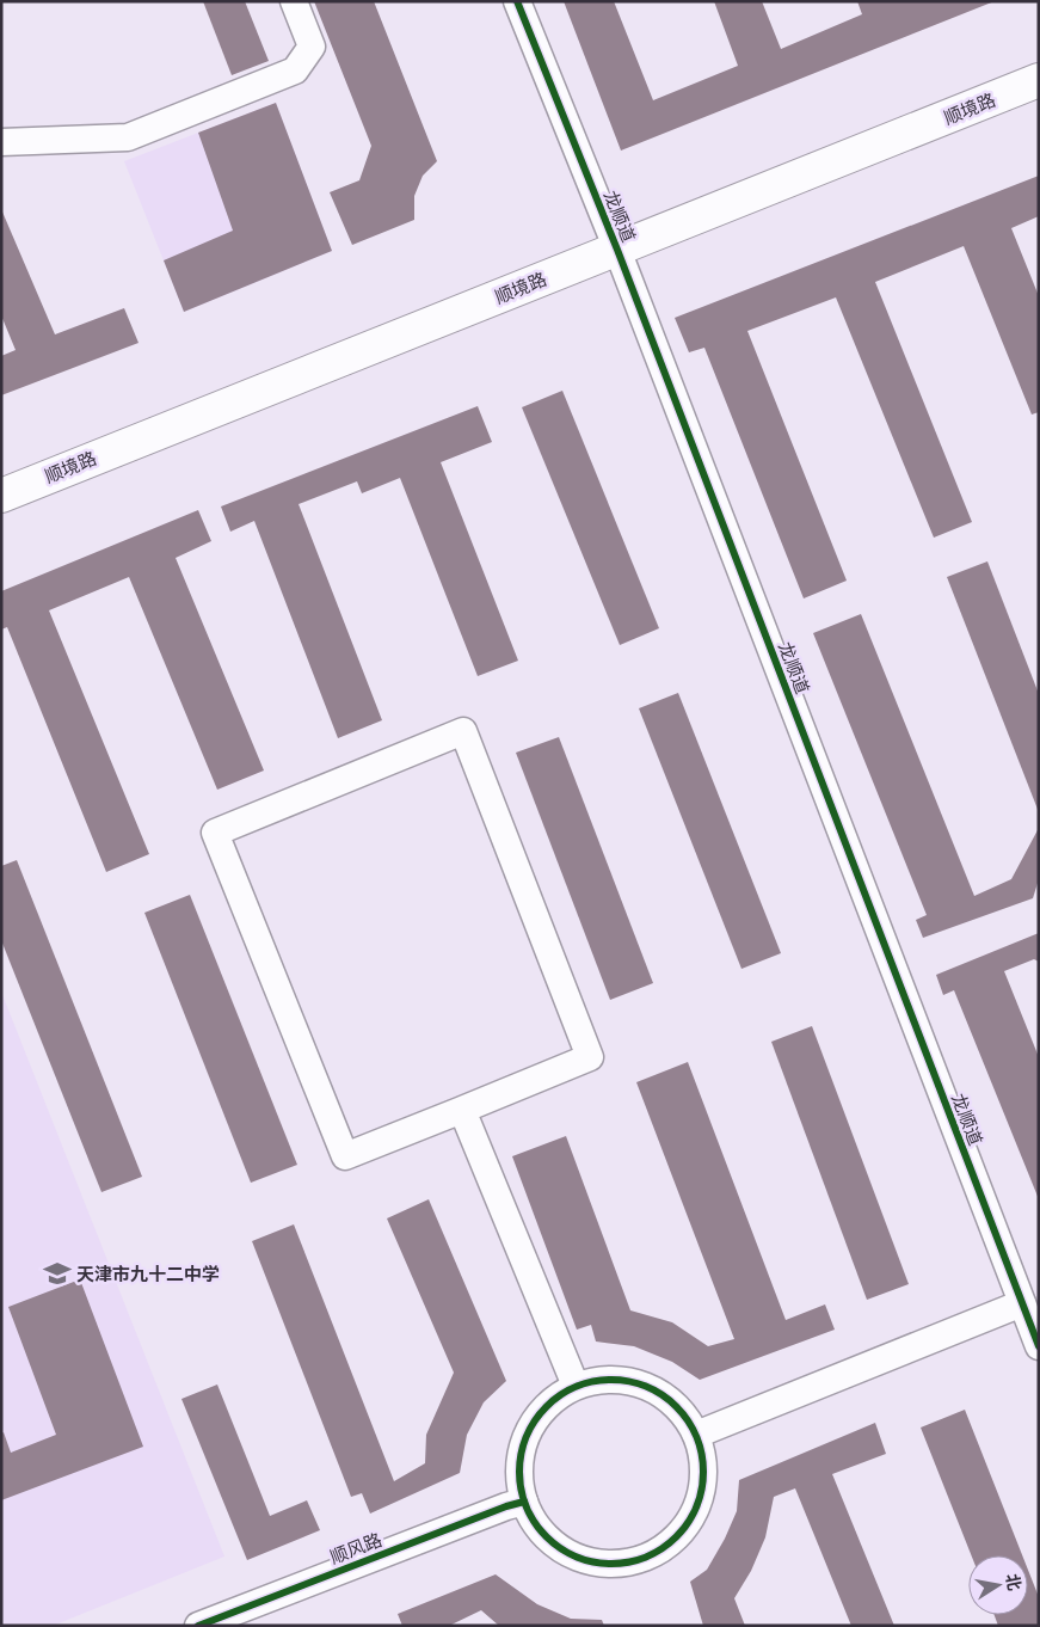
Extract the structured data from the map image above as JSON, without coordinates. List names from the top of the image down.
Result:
{
  "streets": {
    "main road": ["顺境路"],
    "street": ["龙顺道", "顺风路"]
  },
  "crossings": [
    ["顺境路", "龙顺道"]
  ],
  "places": {
    "school or university": ["天津市九十二中学"]
  },
  "north": "right"
}
